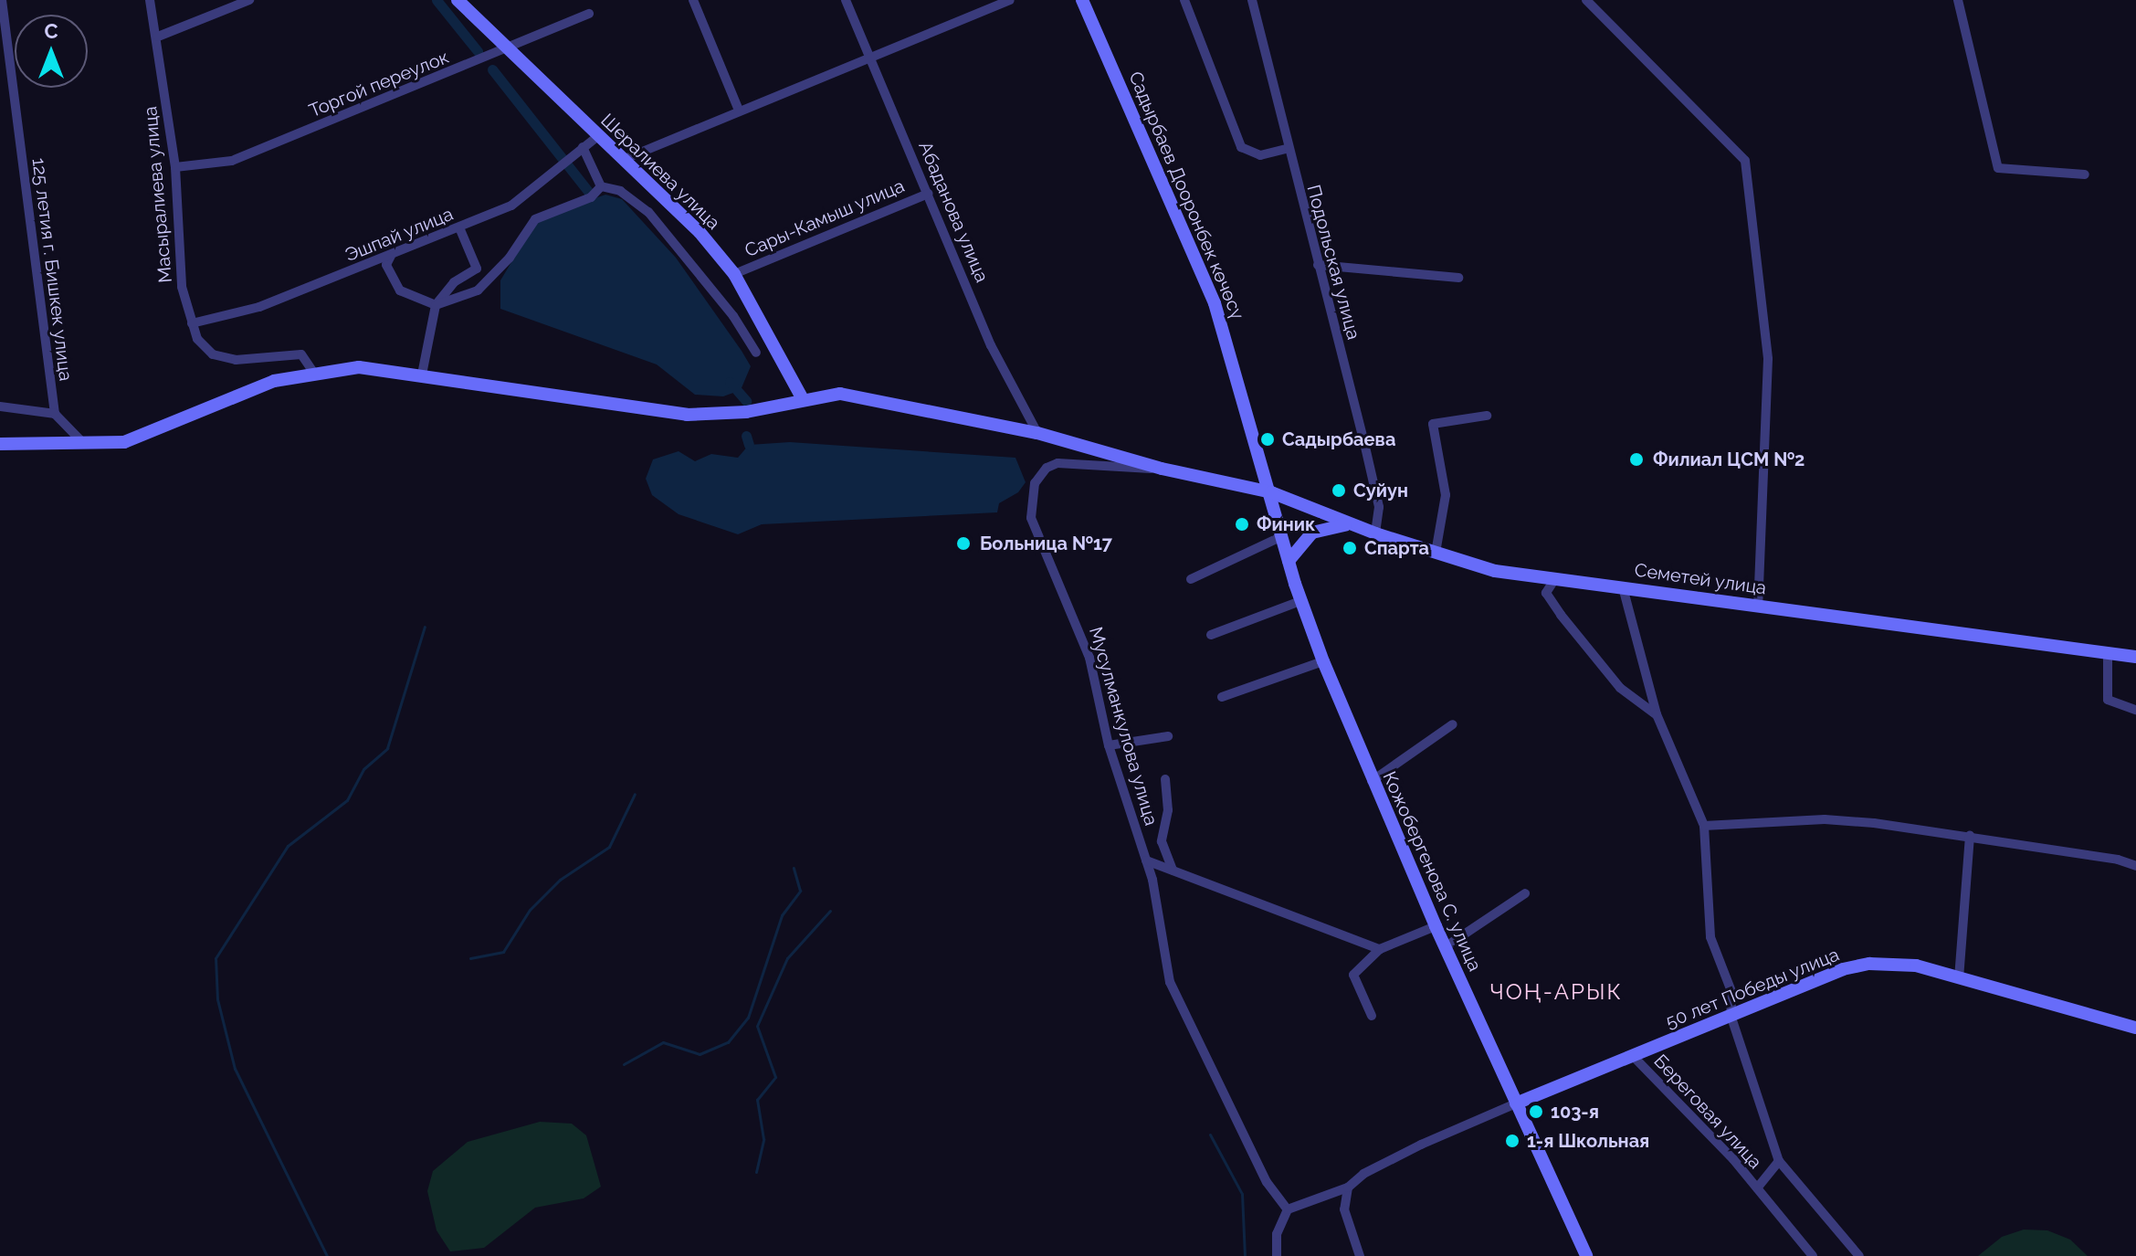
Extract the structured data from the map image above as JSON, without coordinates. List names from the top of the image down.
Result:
{
  "streets": {
    "main road": [
      "Шералиева улица",
      "Садырбаев Дооронбек көчөсү",
      "Семетей улица",
      "Кожобергенова С. улица",
      "50 лет Победы улица"
    ],
    "street": [
      "Торгой переулок",
      "Масыралиева улица",
      "Абаданова улица",
      "Сары-Камыш улица",
      "Эшпай улица",
      "Подольская улица",
      "125 летия г. Бишкек улица",
      "Мусулманкулова улица",
      "Береговая улица"
    ]
  },
  "crossings": [
    ["Торгой переулок", "Шералиева улица"],
    ["Торгой переулок", "Масыралиева улица"],
    ["Шералиева улица", "Сары-Камыш улица"],
    ["Шералиева улица", "Эшпай улица"],
    ["Шералиева улица", "Семетей улица"],
    ["Масыралиева улица", "Эшпай улица"],
    ["Масыралиева улица", "Семетей улица"],
    ["Садырбаев Дооронбек көчөсү", "Семетей улица"],
    ["Садырбаев Дооронбек көчөсү", "Кожобергенова С. улица"],
    ["Абаданова улица", "Сары-Камыш улица"],
    ["Абаданова улица", "Семетей улица"],
    ["Подольская улица", "Семетей улица"],
    ["Семетей улица", "Мусулманкулова улица"],
    ["Семетей улица", "Кожобергенова С. улица"],
    ["Семетей улица", "Береговая улица"],
    ["Кожобергенова С. улица", "50 лет Победы улица"],
    ["50 лет Победы улица", "Береговая улица"]
  ],
  "districts": ["ЧОҢ-АРЫК"],
  "places": [
    "Садырбаева",
    "Филиал ЦСМ №2",
    "Суйун",
    "Финик",
    "Больница №17",
    "Спарта",
    "103-я",
    "1-я Школьная"
  ],
  "north": "top"
}
